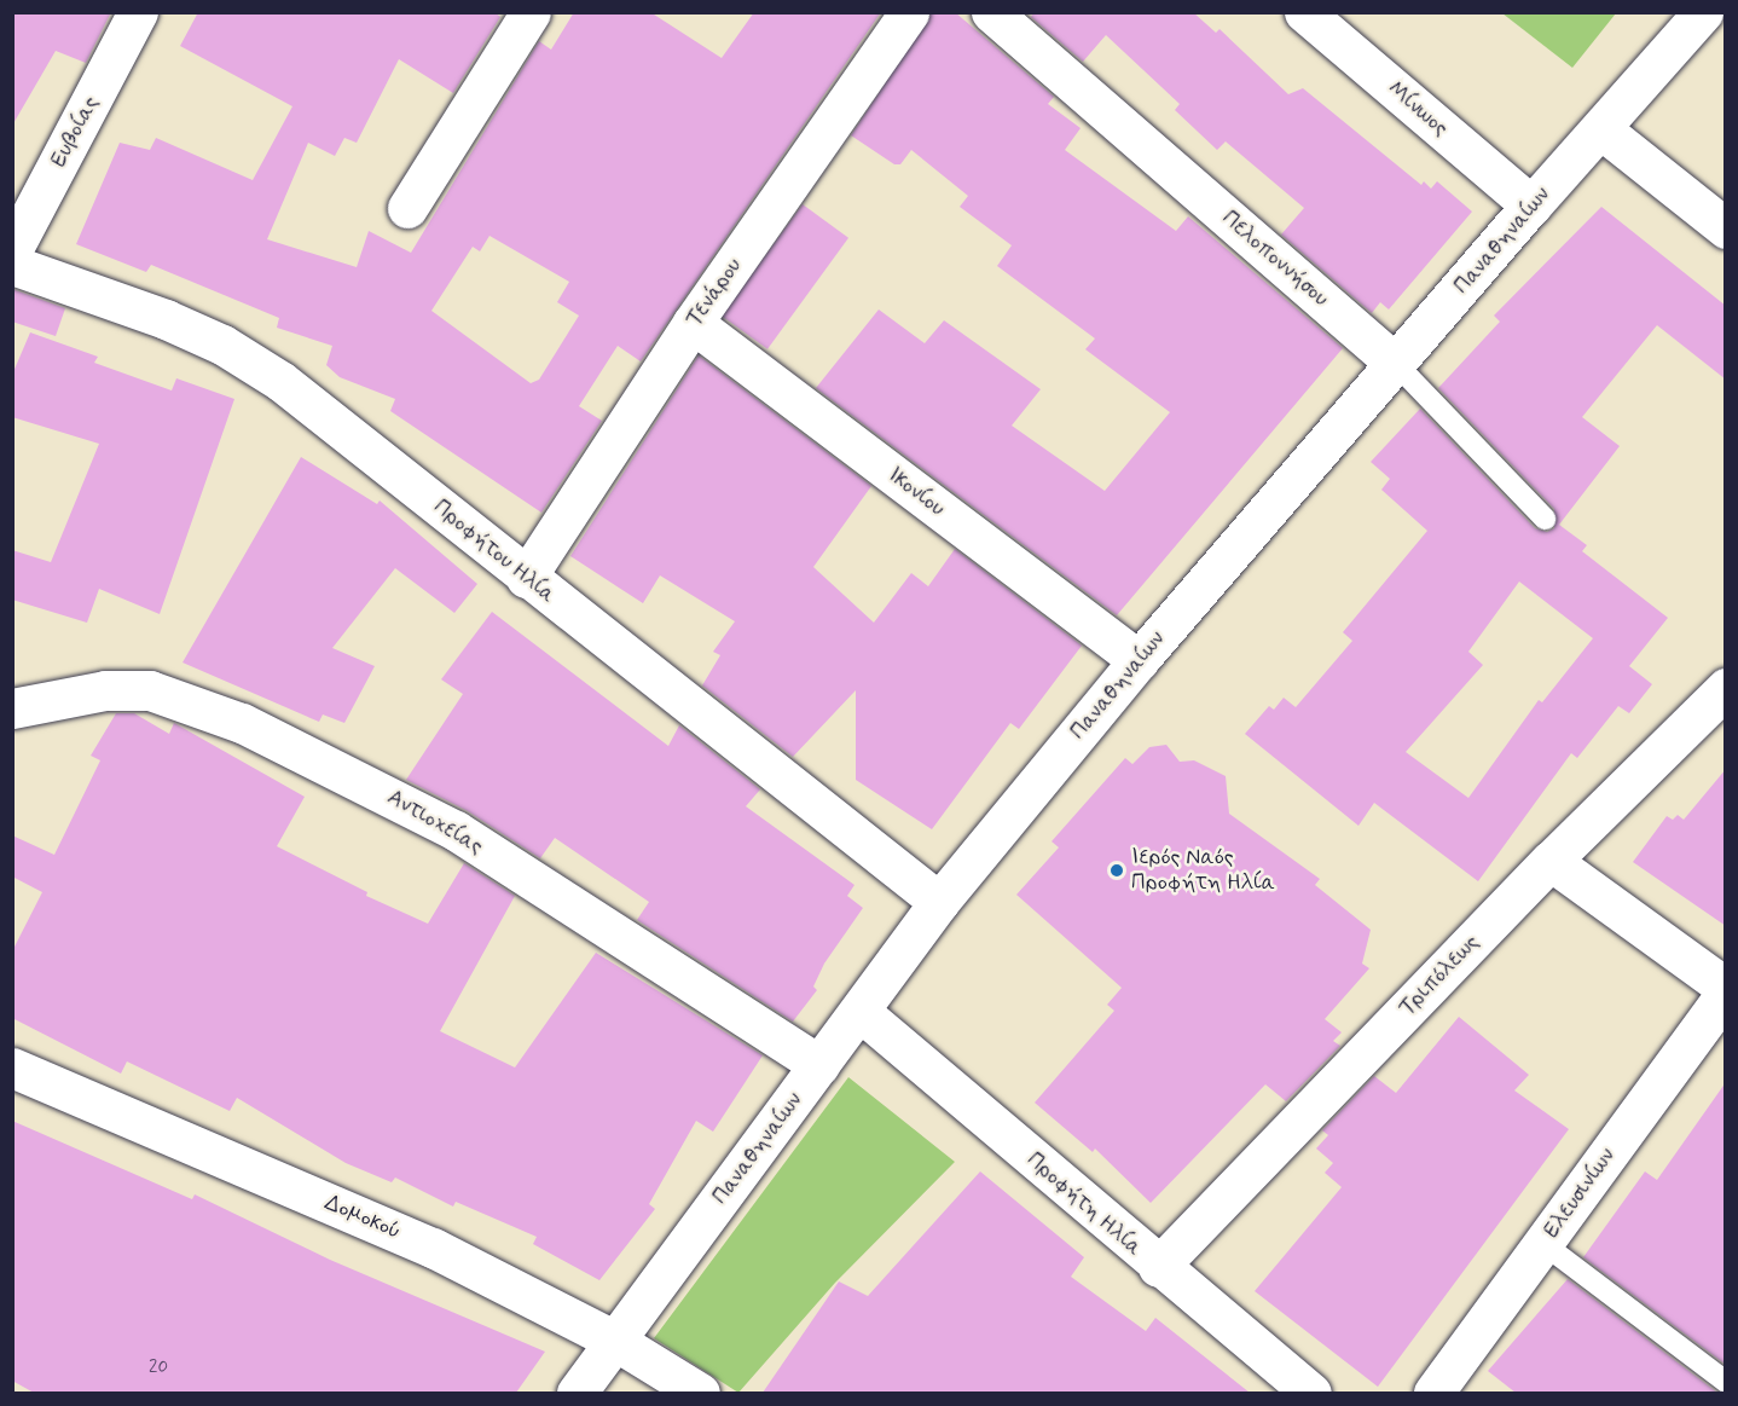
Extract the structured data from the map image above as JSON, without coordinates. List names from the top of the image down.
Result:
{
  "streets": {
    "street": [
      "Μίνωος",
      "Ευβοίας",
      "Παναθηναίων",
      "Πελοποννήσου",
      "Τενάρου",
      "Ικονίου",
      "Προφήτου Ηλία",
      "Αντιοχείας",
      "Τριπόλεως",
      "Ελευσινίων",
      "Προφήτη Ηλία",
      "Δομοκού"
    ]
  },
  "crossings": [
    ["Μίνωος", "Παναθηναίων"],
    ["Παναθηναίων", "Πελοποννήσου"],
    ["Παναθηναίων", "Ικονίου"],
    ["Παναθηναίων", "Προφήτου Ηλία"],
    ["Παναθηναίων", "Αντιοχείας"],
    ["Παναθηναίων", "Προφήτη Ηλία"],
    ["Παναθηναίων", "Δομοκού"],
    ["Τενάρου", "Ικονίου"],
    ["Τενάρου", "Προφήτου Ηλία"],
    ["Τριπόλεως", "Προφήτη Ηλία"]
  ],
  "places": ["Ιερός Ναός Προφήτη Ηλία"],
  "house_numbers": ["20"]
}
